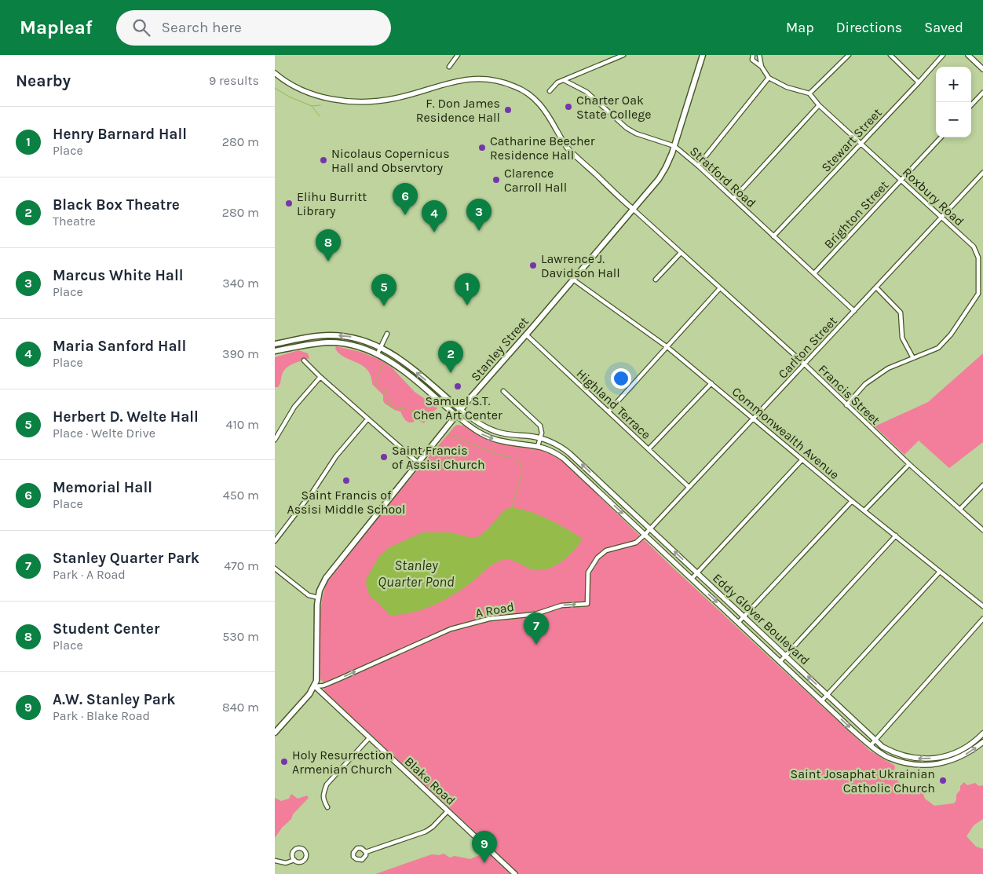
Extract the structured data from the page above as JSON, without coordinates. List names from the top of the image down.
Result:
{
  "streets": {
    "main road": ["Stanley Street"],
    "street": [
      "Stewart Street",
      "Stratford Road",
      "Roxbury Road",
      "Brighton Street",
      "Carlton Street",
      "Francis Street",
      "Highland Terrace",
      "Commonwealth Avenue",
      "A Road",
      "Eddy Glover Boulevard",
      "Blake Road"
    ]
  },
  "crossings": [
    ["Stewart Street", "Stratford Road"],
    ["Stewart Street", "Roxbury Road"],
    ["Stratford Road", "Brighton Street"],
    ["Stratford Road", "Carlton Street"],
    ["Stratford Road", "Stanley Street"],
    ["Roxbury Road", "Brighton Street"],
    ["Roxbury Road", "Carlton Street"],
    ["Carlton Street", "Francis Street"],
    ["Carlton Street", "Highland Terrace"],
    ["Carlton Street", "Commonwealth Avenue"],
    ["Carlton Street", "A Road"],
    ["Carlton Street", "Eddy Glover Boulevard"],
    ["Stanley Street", "Francis Street"],
    ["Stanley Street", "Highland Terrace"],
    ["Stanley Street", "Commonwealth Avenue"],
    ["Stanley Street", "A Road"],
    ["Stanley Street", "Eddy Glover Boulevard"],
    ["Stanley Street", "Blake Road"],
    ["A Road", "Eddy Glover Boulevard"],
    ["A Road", "Blake Road"]
  ],
  "one_way": ["A Road"],
  "water": ["Stanley Quarter Pond"],
  "places": [
    "Charter Oak State College",
    "F. Don James Residence Hall",
    "Catharine Beecher Residence Hall",
    "Nicolaus Copernicus Hall and Observtory",
    "Clarence Carroll Hall",
    "Elihu Burritt Library",
    "Lawrence J. Davidson Hall",
    "Samuel S.T. Chen Art Center",
    "Saint Francis of Assisi Church",
    "Saint Francis of Assisi Middle School",
    "Holy Resurrection Armenian Church",
    "Saint Josaphat Ukrainian Catholic Church"
  ],
  "page": {
    "header": "Mapleaf",
    "search": "Search here",
    "nav": ["Map", "Directions", "Saved"],
    "heading": ["Nearby", "9 results"],
    "map_buttons": ["+", "−"],
    "list": [
      {
        "mark": "1",
        "name": "Henry Barnard Hall",
        "note": "Place",
        "value": "280 m"
      },
      {
        "mark": "2",
        "name": "Black Box Theatre",
        "note": "Theatre",
        "value": "280 m"
      },
      {
        "mark": "3",
        "name": "Marcus White Hall",
        "note": "Place",
        "value": "340 m"
      },
      {
        "mark": "4",
        "name": "Maria Sanford Hall",
        "note": "Place",
        "value": "390 m"
      },
      {
        "mark": "5",
        "name": "Herbert D. Welte Hall",
        "note": "Place · Welte Drive",
        "value": "410 m"
      },
      {
        "mark": "6",
        "name": "Memorial Hall",
        "note": "Place",
        "value": "450 m"
      },
      {
        "mark": "7",
        "name": "Stanley Quarter Park",
        "note": "Park · A Road",
        "value": "470 m"
      },
      {
        "mark": "8",
        "name": "Student Center",
        "note": "Place",
        "value": "530 m"
      },
      {
        "mark": "9",
        "name": "A.W. Stanley Park",
        "note": "Park · Blake Road",
        "value": "840 m"
      }
    ],
    "pins": [
      "6",
      "3",
      "4",
      "8",
      "1",
      "5",
      "2",
      "7",
      "9"
    ]
  }
}
